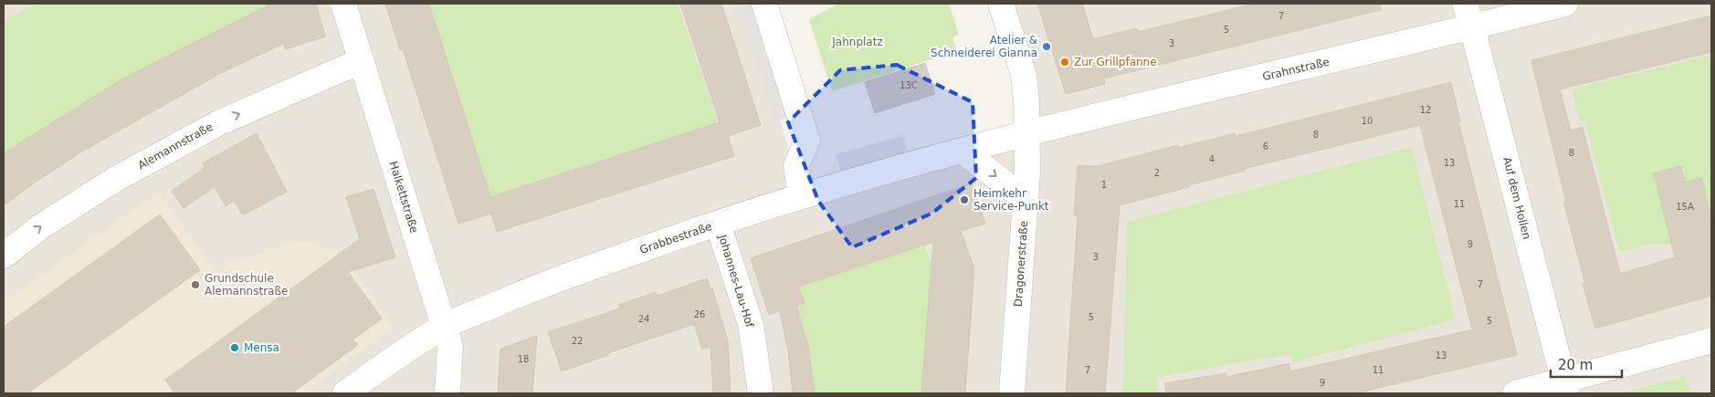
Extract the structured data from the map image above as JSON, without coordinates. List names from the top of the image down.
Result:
{
  "streets": {
    "street": [
      "Grahnstraße",
      "Alemannstraße",
      "Halkettstraße",
      "Auf dem Hollen",
      "Grabbestraße",
      "Dragonerstraße",
      "Johannes-Lau-Hof"
    ]
  },
  "crossings": [
    ["Grahnstraße", "Auf dem Hollen"],
    ["Grahnstraße", "Grabbestraße"],
    ["Grahnstraße", "Dragonerstraße"],
    ["Alemannstraße", "Halkettstraße"],
    ["Halkettstraße", "Grabbestraße"],
    ["Grabbestraße", "Dragonerstraße"],
    ["Grabbestraße", "Johannes-Lau-Hof"]
  ],
  "one_way": ["Alemannstraße"],
  "parks": ["Jahnplatz"],
  "places": [
    "Atelier & Schneiderei Gianna",
    "Zur Grillpfanne",
    "Heimkehr Service-Punkt",
    "Grundschule Alemannstraße",
    "Mensa"
  ],
  "house_numbers": [
    "7",
    "5",
    "3",
    "13C",
    "12",
    "10",
    "8",
    "6",
    "8",
    "4",
    "13",
    "2",
    "1",
    "11",
    "15A",
    "9",
    "3",
    "7",
    "26",
    "5",
    "24",
    "5",
    "22",
    "13",
    "18",
    "7",
    "11",
    "9"
  ],
  "scale_bar": "20 m"
}
